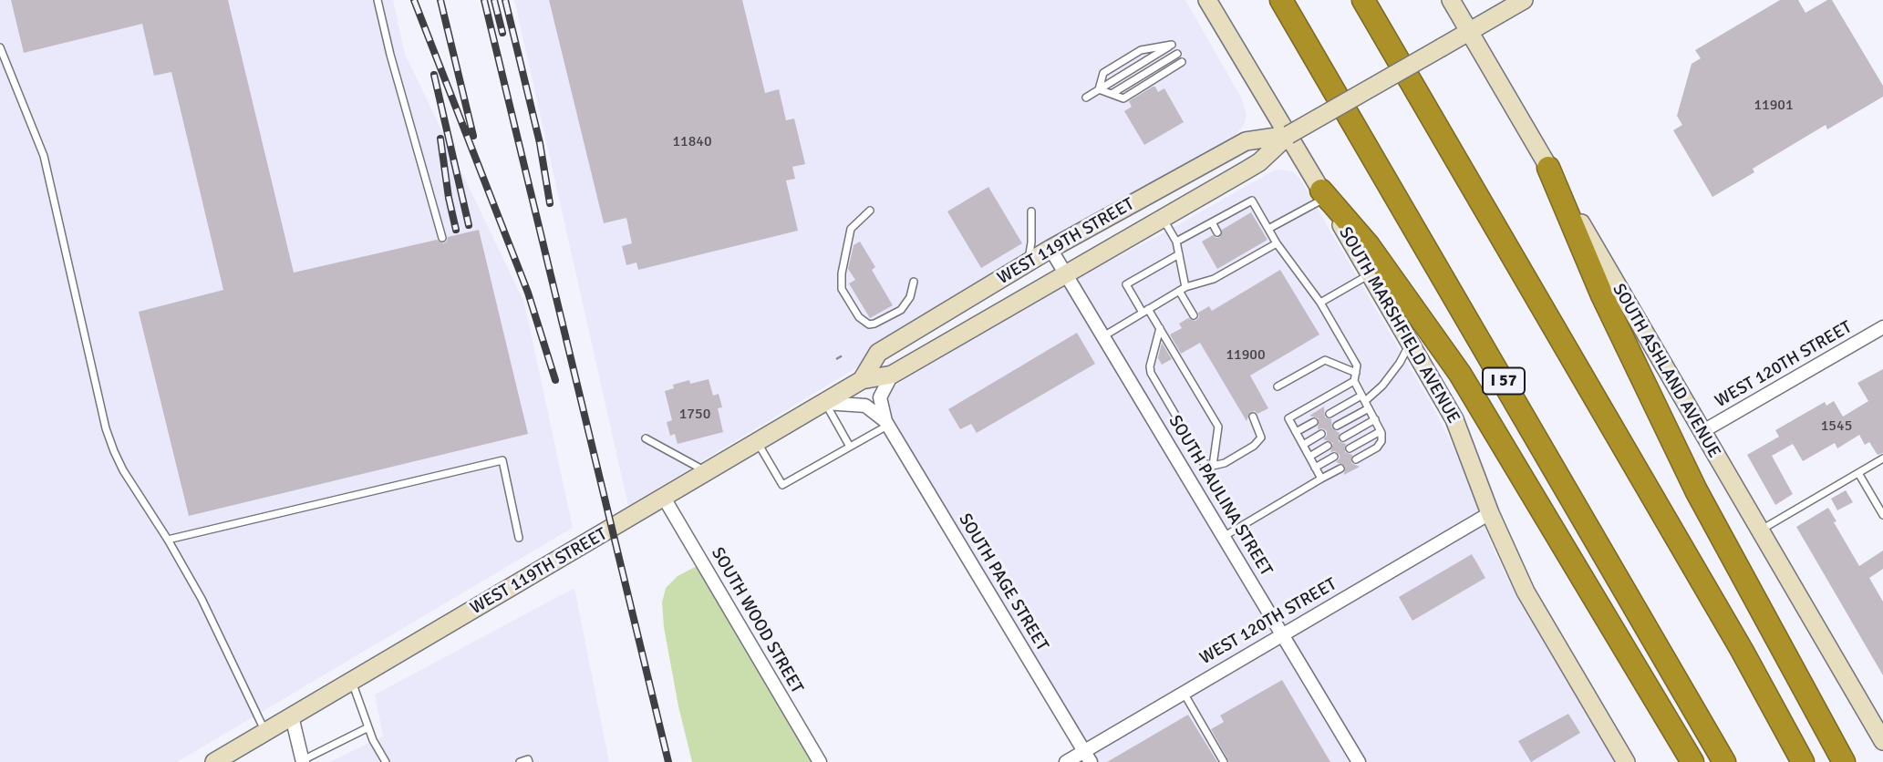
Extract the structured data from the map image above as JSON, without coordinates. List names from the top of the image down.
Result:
{
  "streets": {
    "highway": ["I 57"],
    "street": [
      "WEST 119TH STREET",
      "SOUTH MARSHFIELD AVENUE",
      "WEST 120TH STREET",
      "SOUTH ASHLAND AVENUE",
      "SOUTH PAULINA STREET",
      "SOUTH PAGE STREET",
      "SOUTH WOOD STREET"
    ]
  },
  "crossings": [
    ["WEST 119TH STREET", "SOUTH MARSHFIELD AVENUE"],
    ["WEST 119TH STREET", "SOUTH ASHLAND AVENUE"],
    ["WEST 119TH STREET", "SOUTH PAULINA STREET"],
    ["WEST 119TH STREET", "SOUTH PAGE STREET"],
    ["WEST 119TH STREET", "SOUTH WOOD STREET"],
    ["SOUTH MARSHFIELD AVENUE", "WEST 120TH STREET"],
    ["WEST 120TH STREET", "SOUTH ASHLAND AVENUE"],
    ["WEST 120TH STREET", "SOUTH PAULINA STREET"],
    ["WEST 120TH STREET", "SOUTH PAGE STREET"]
  ],
  "house_numbers": [
    "11901",
    "11840",
    "11900",
    "1750",
    "1545"
  ]
}
